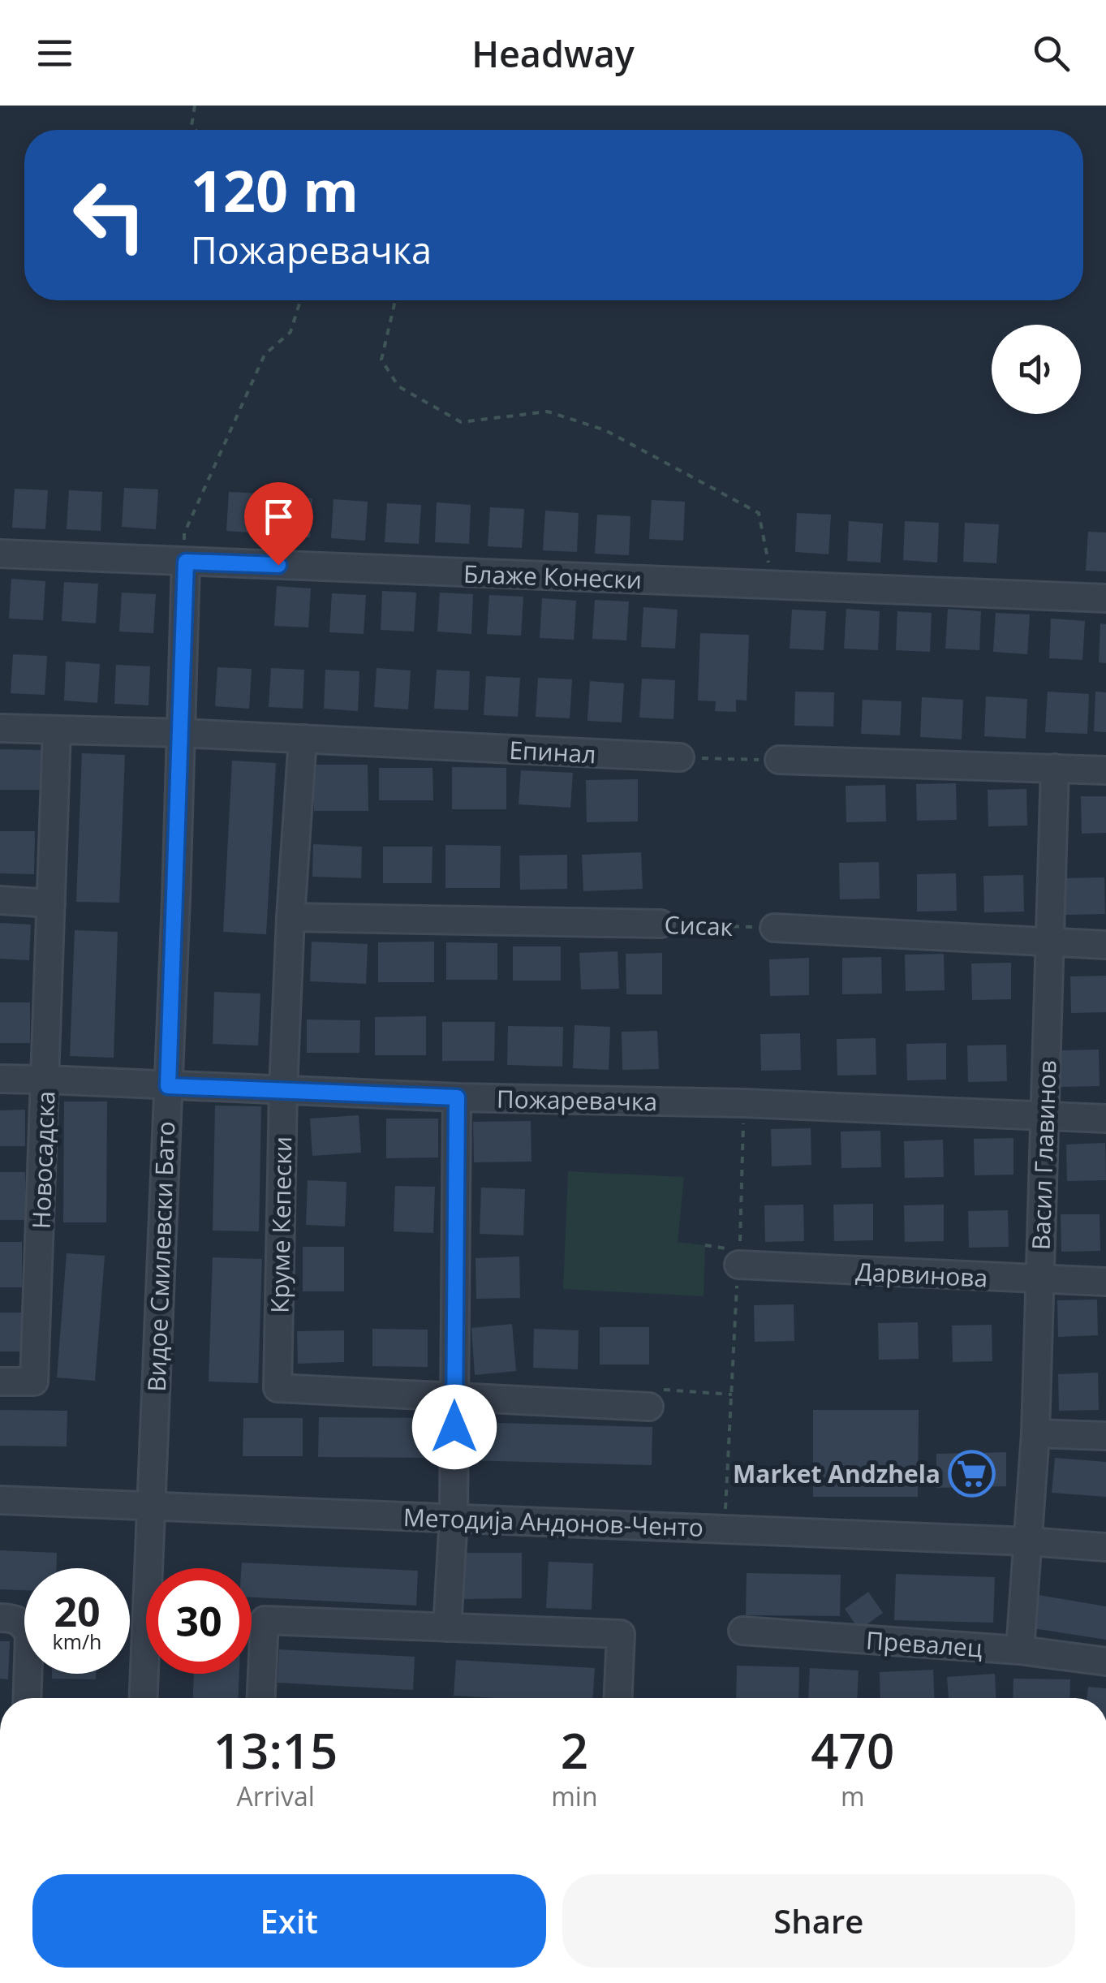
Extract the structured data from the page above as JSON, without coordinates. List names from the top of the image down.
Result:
{
  "streets": {
    "street": [
      "Блаже Конески",
      "Епинал",
      "Сисак",
      "Пожаревачка",
      "Васил Главинов",
      "Новосадска",
      "Круме Кепески",
      "Видое Смилевски Бато",
      "Дарвинова",
      "Методија Андонов-Ченто",
      "Превалец"
    ]
  },
  "crossings": [
    ["Блаже Конески", "Видое Смилевски Бато"],
    ["Епинал", "Новосадска"],
    ["Епинал", "Круме Кепески"],
    ["Епинал", "Видое Смилевски Бато"],
    ["Сисак", "Круме Кепески"],
    ["Пожаревачка", "Васил Главинов"],
    ["Пожаревачка", "Новосадска"],
    ["Пожаревачка", "Круме Кепески"],
    ["Пожаревачка", "Видое Смилевски Бато"],
    ["Васил Главинов", "Дарвинова"],
    ["Васил Главинов", "Методија Андонов-Ченто"],
    ["Васил Главинов", "Превалец"],
    ["Видое Смилевски Бато", "Методија Андонов-Ченто"]
  ],
  "places": {
    "supermarket": ["Market Andzhela"]
  },
  "page": {
    "header": "Headway",
    "turn": ["120 m", "Пожаревачка"],
    "speed": "20 km/h",
    "limit": "30",
    "eta": [
      "13:15",
      "Arrival",
      "2",
      "min",
      "470",
      "m"
    ],
    "buttons": ["Exit", "Share"]
  }
}
